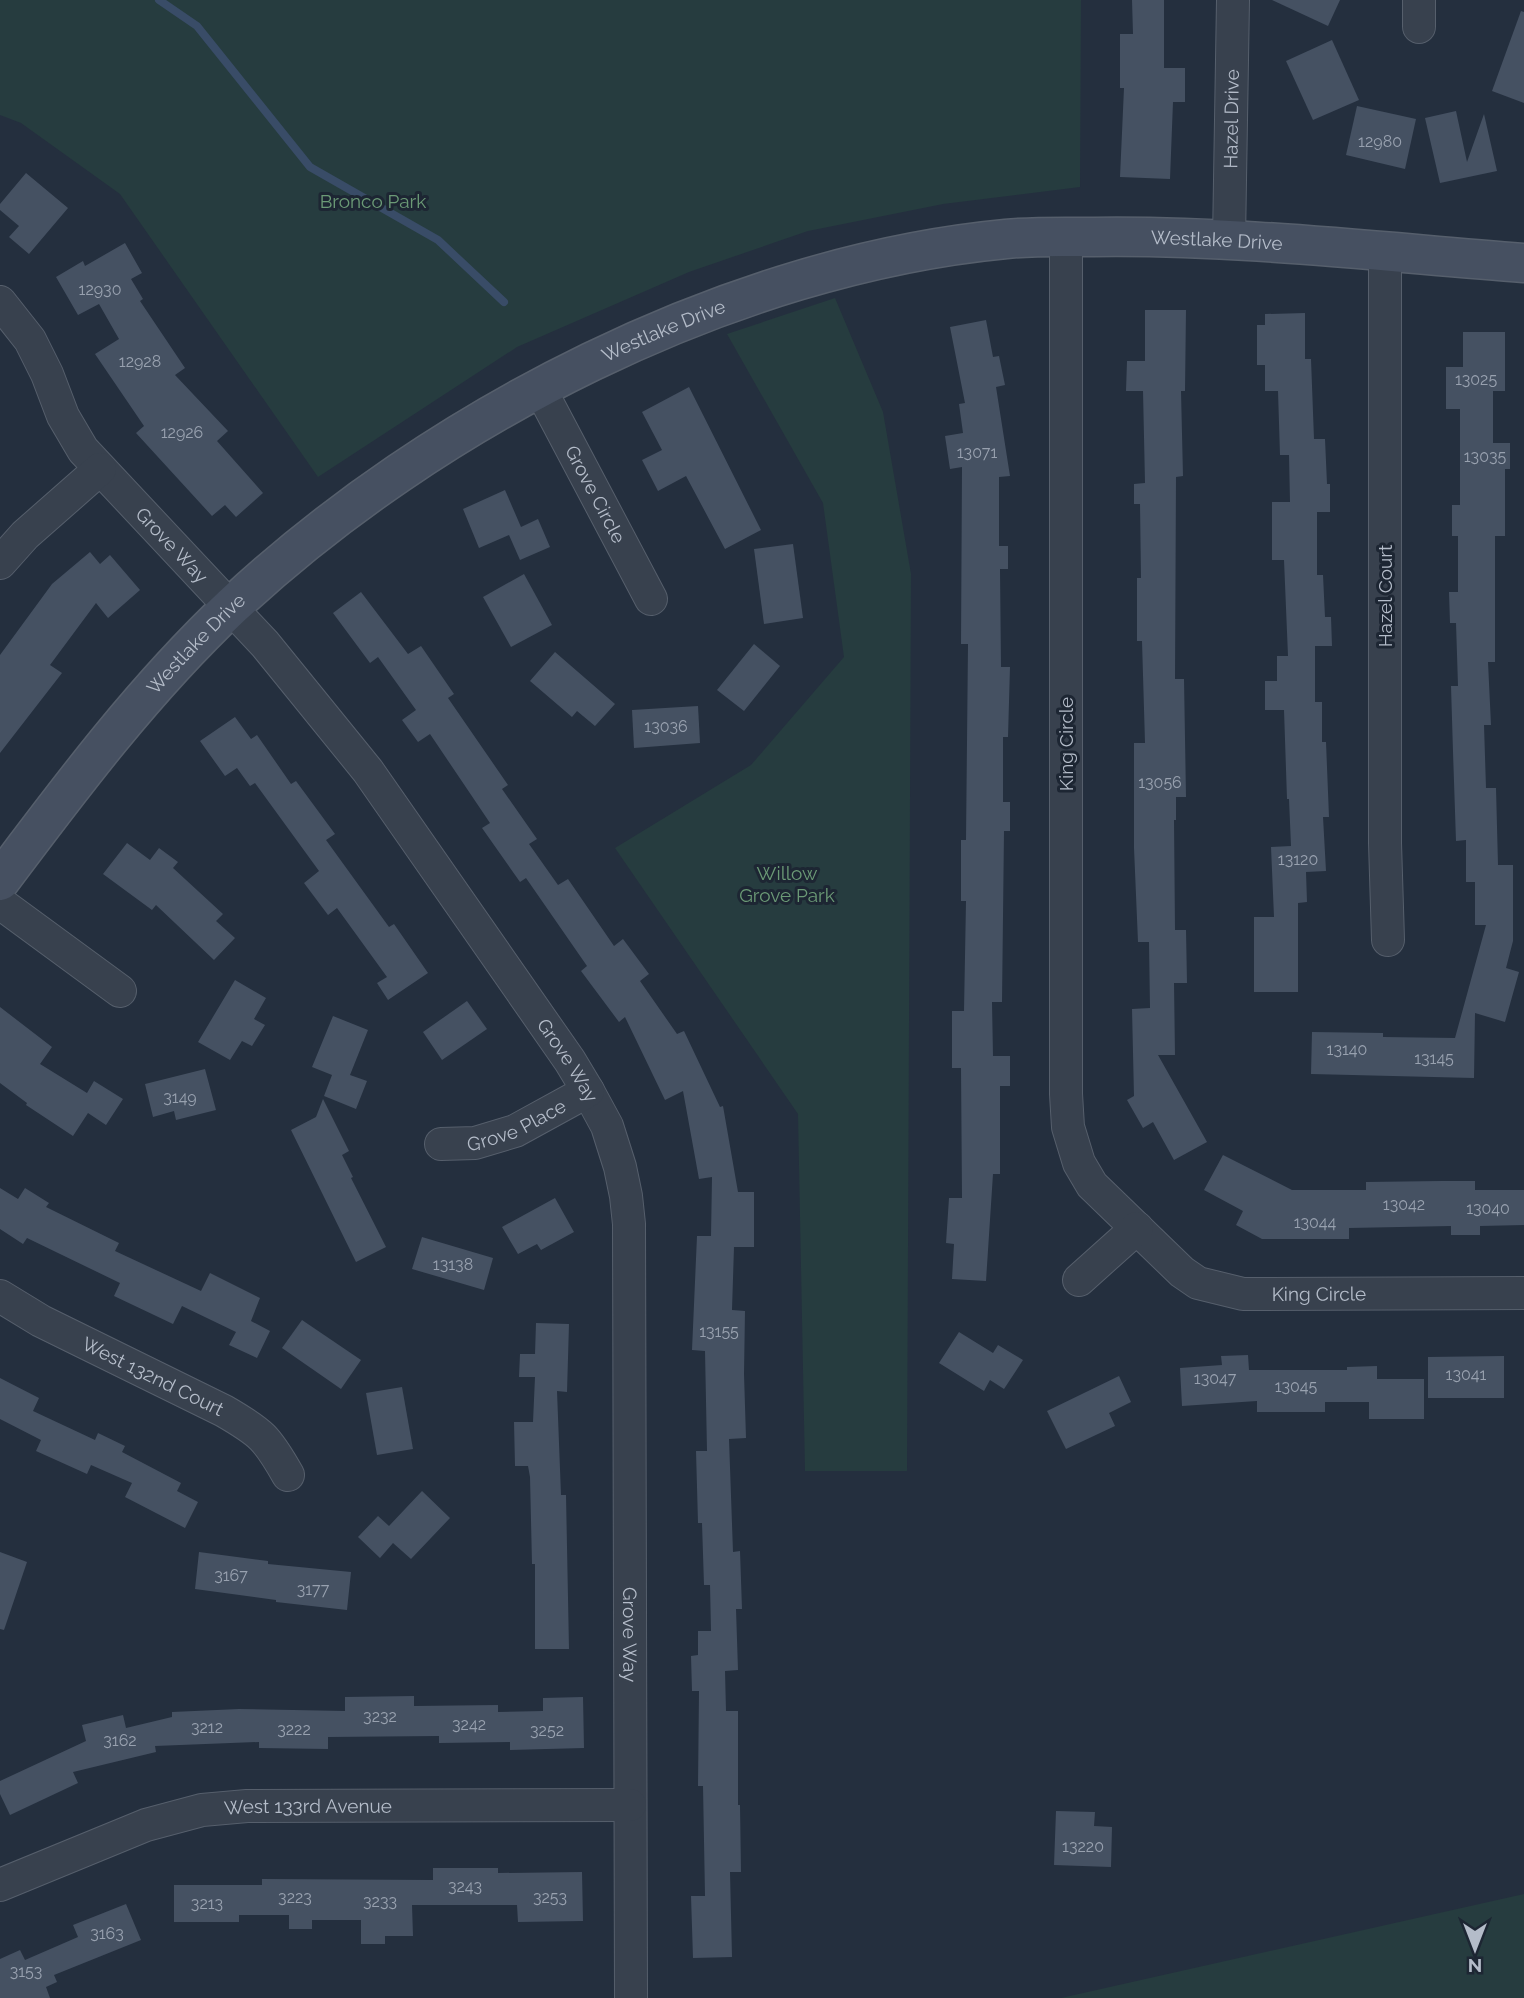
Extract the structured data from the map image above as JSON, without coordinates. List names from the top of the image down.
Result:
{
  "streets": {
    "street": [
      "Hazel Drive",
      "Westlake Drive",
      "Grove Circle",
      "Grove Way",
      "Hazel Court",
      "King Circle",
      "Grove Place",
      "West 132nd Court",
      "West 133rd Avenue"
    ]
  },
  "crossings": [
    ["Hazel Drive", "Westlake Drive"],
    ["Westlake Drive", "Grove Circle"],
    ["Westlake Drive", "Grove Way"],
    ["Westlake Drive", "Hazel Court"],
    ["Westlake Drive", "King Circle"],
    ["Grove Way", "Grove Place"],
    ["Grove Way", "West 133rd Avenue"]
  ],
  "parks": ["Bronco Park", "Willow Grove Park"],
  "house_numbers": [
    "12980",
    "12930",
    "12928",
    "13025",
    "12926",
    "13071",
    "13035",
    "13036",
    "13056",
    "13120",
    "13140",
    "13145",
    "3149",
    "13042",
    "13040",
    "13044",
    "13138",
    "13155",
    "13041",
    "13047",
    "13045",
    "3167",
    "3177",
    "3232",
    "3242",
    "3212",
    "3222",
    "3252",
    "3162",
    "13220",
    "3243",
    "3223",
    "3253",
    "3233",
    "3213",
    "3163",
    "3153"
  ],
  "north": "bottom"
}
